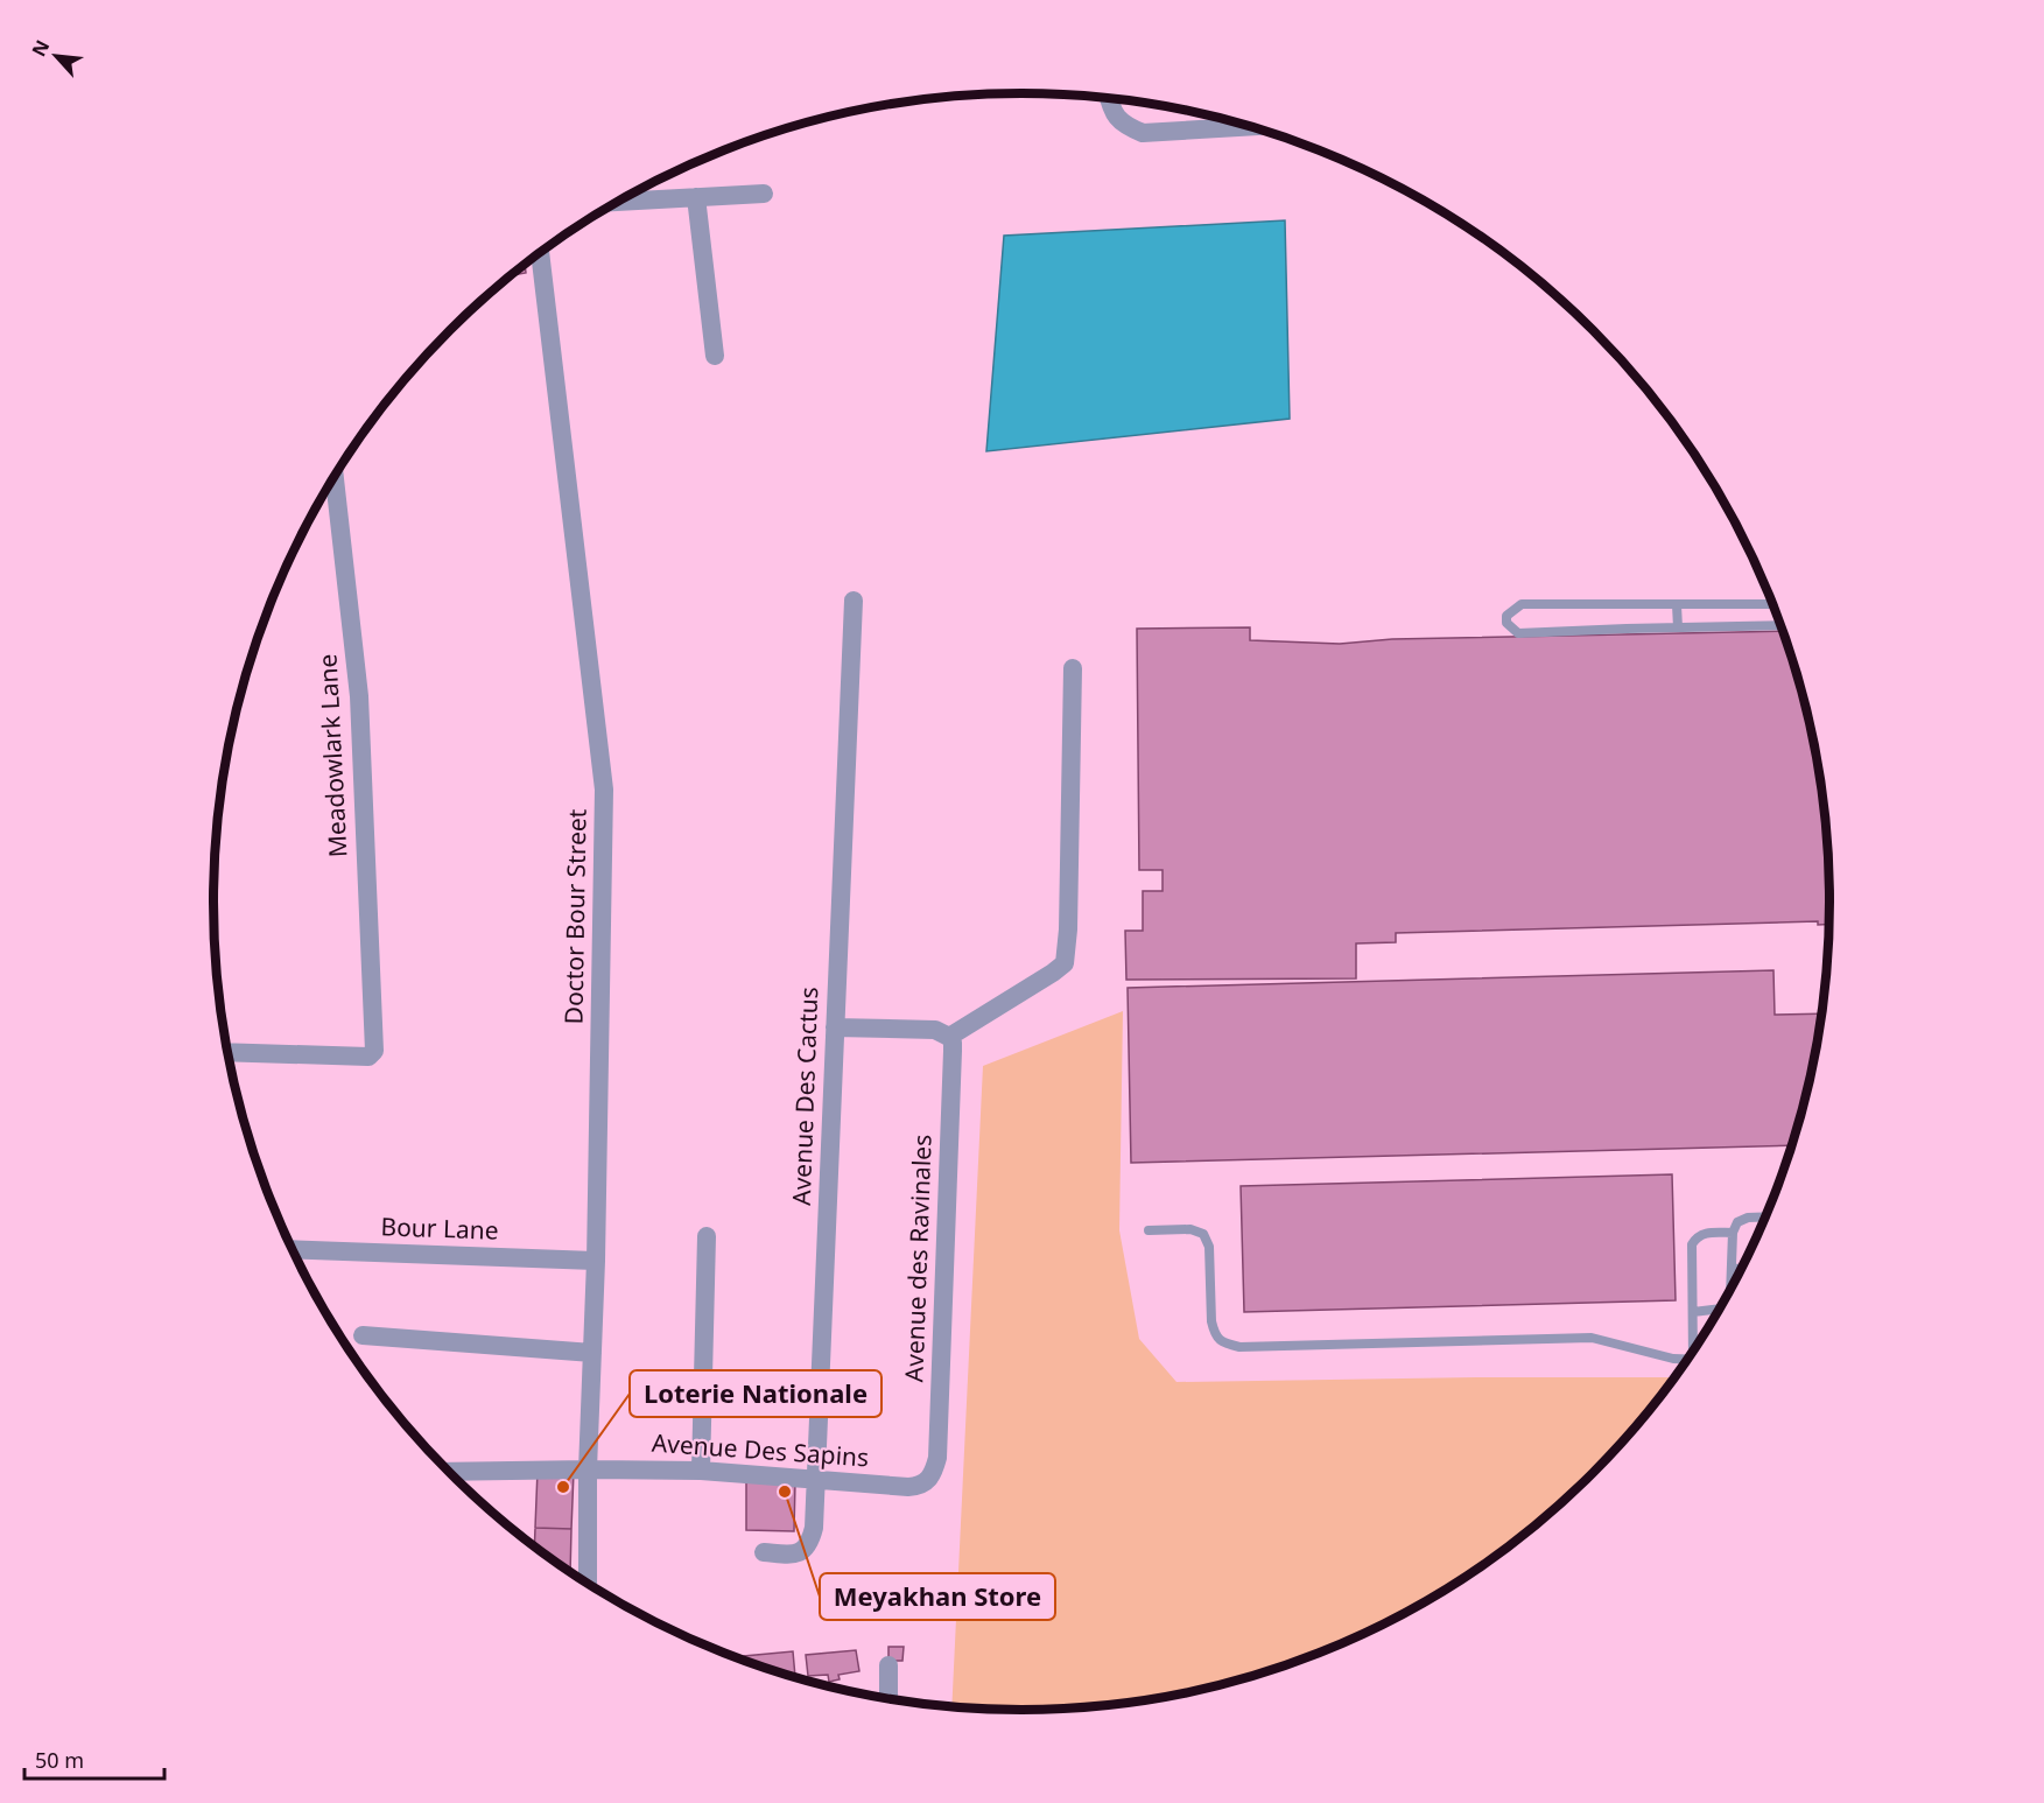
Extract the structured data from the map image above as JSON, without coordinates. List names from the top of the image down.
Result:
{
  "streets": {
    "street": [
      "Meadowlark Lane",
      "Doctor Bour Street",
      "Avenue Des Cactus",
      "Bour Lane",
      "Avenue des Ravinales",
      "Avenue Des Sapins"
    ]
  },
  "crossings": [
    ["Doctor Bour Street", "Bour Lane"],
    ["Doctor Bour Street", "Avenue Des Sapins"],
    ["Avenue Des Cactus", "Avenue Des Sapins"],
    ["Avenue des Ravinales", "Avenue Des Sapins"]
  ],
  "places": ["Loterie Nationale", "Meyakhan Store"],
  "scale_bar": "50 m",
  "north": "top left"
}
